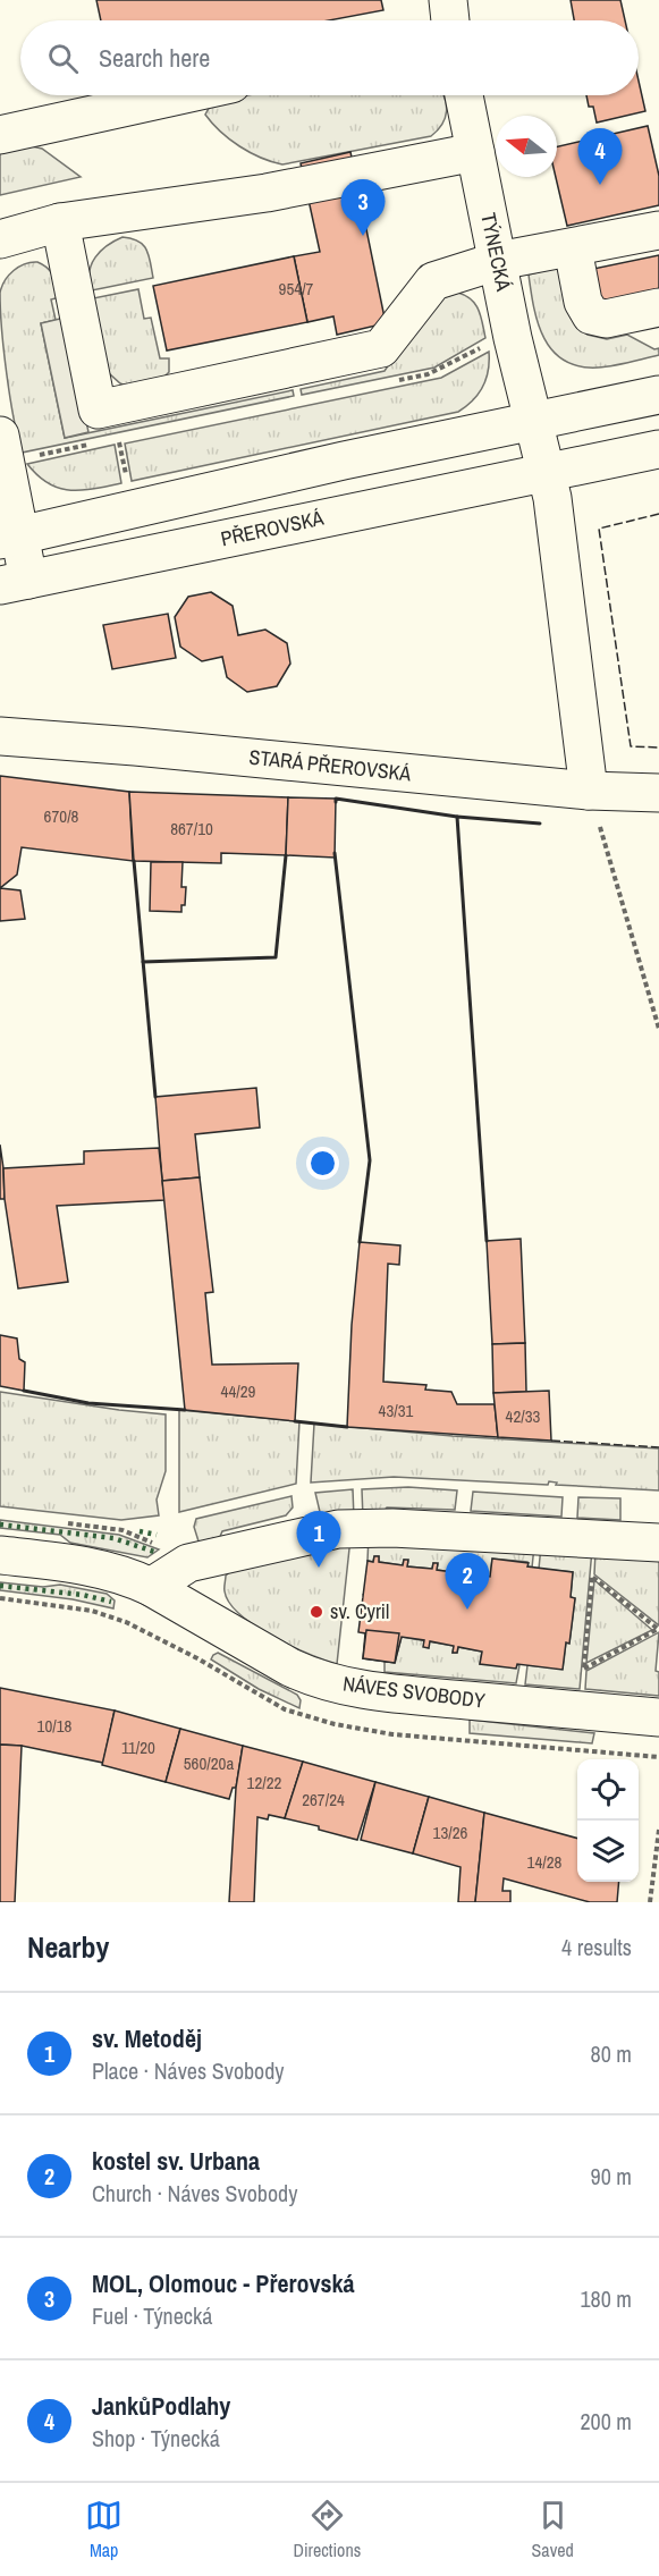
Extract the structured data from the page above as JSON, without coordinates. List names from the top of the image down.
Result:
{
  "streets": {
    "street": [
      "TÝNECKÁ",
      "PŘEROVSKÁ",
      "STARÁ PŘEROVSKÁ",
      "NÁVES SVOBODY"
    ]
  },
  "crossings": [
    ["TÝNECKÁ", "PŘEROVSKÁ"],
    ["TÝNECKÁ", "STARÁ PŘEROVSKÁ"]
  ],
  "places": ["sv. Cyril"],
  "house_numbers": [
    "954/7",
    "670/8",
    "867/10",
    "44/29",
    "43/31",
    "42/33",
    "10/18",
    "11/20",
    "560/20a",
    "12/22",
    "267/24",
    "13/26",
    "14/28"
  ],
  "north": "left",
  "page": {
    "search": "Search here",
    "pins": [
      "4",
      "3",
      "1",
      "2"
    ],
    "heading": ["Nearby", "4 results"],
    "list": [
      {
        "mark": "1",
        "name": "sv. Metoděj",
        "note": "Place · Náves Svobody",
        "value": "80 m"
      },
      {
        "mark": "2",
        "name": "kostel sv. Urbana",
        "note": "Church · Náves Svobody",
        "value": "90 m"
      },
      {
        "mark": "3",
        "name": "MOL, Olomouc - Přerovská",
        "note": "Fuel · Týnecká",
        "value": "180 m"
      },
      {
        "mark": "4",
        "name": "JankůPodlahy",
        "note": "Shop · Týnecká",
        "value": "200 m"
      }
    ],
    "nav": ["Map", "Directions", "Saved"]
  }
}
